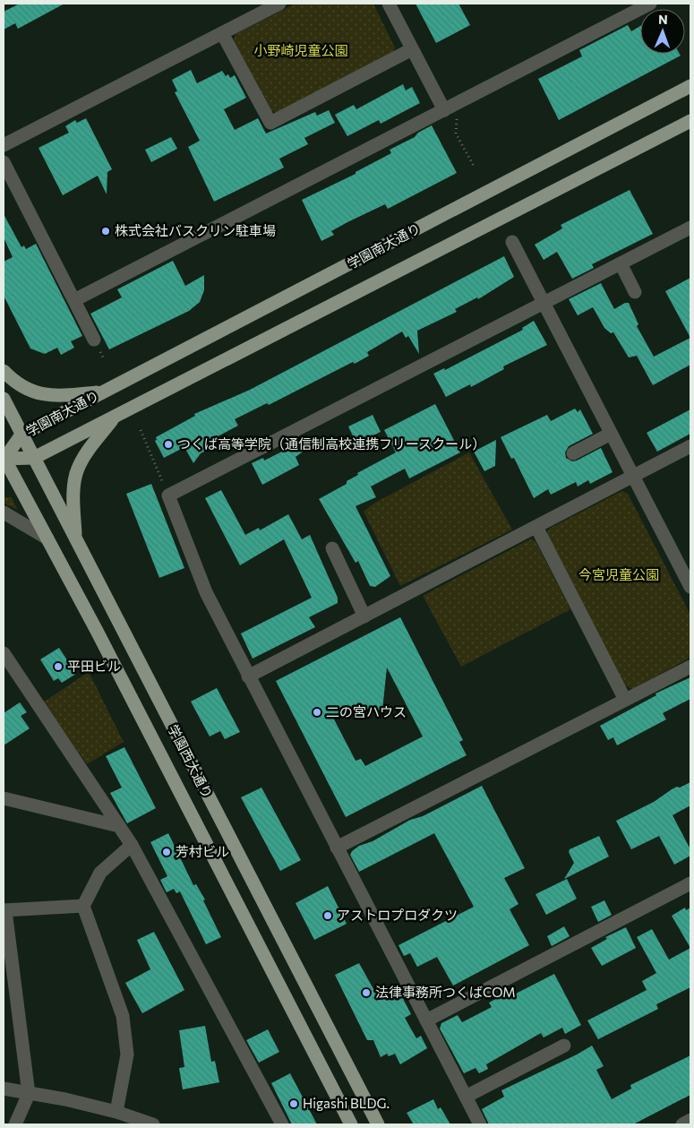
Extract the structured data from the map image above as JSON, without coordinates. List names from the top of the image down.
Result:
{
  "streets": {
    "main road": ["学園南大通り", "学園西大通り"]
  },
  "crossings": [
    ["学園南大通り", "学園西大通り"]
  ],
  "parks": ["小野崎児童公園", "今宮児童公園"],
  "places": [
    "株式会社バスクリン駐車場",
    "つくば高等学院（通信制高校連携フリースクール）",
    "平田ビル",
    "二の宮ハウス",
    "芳村ビル",
    "アストロプロダクツ",
    "法律事務所つくばCOM",
    "Higashi BLDG."
  ],
  "north": "top"
}
